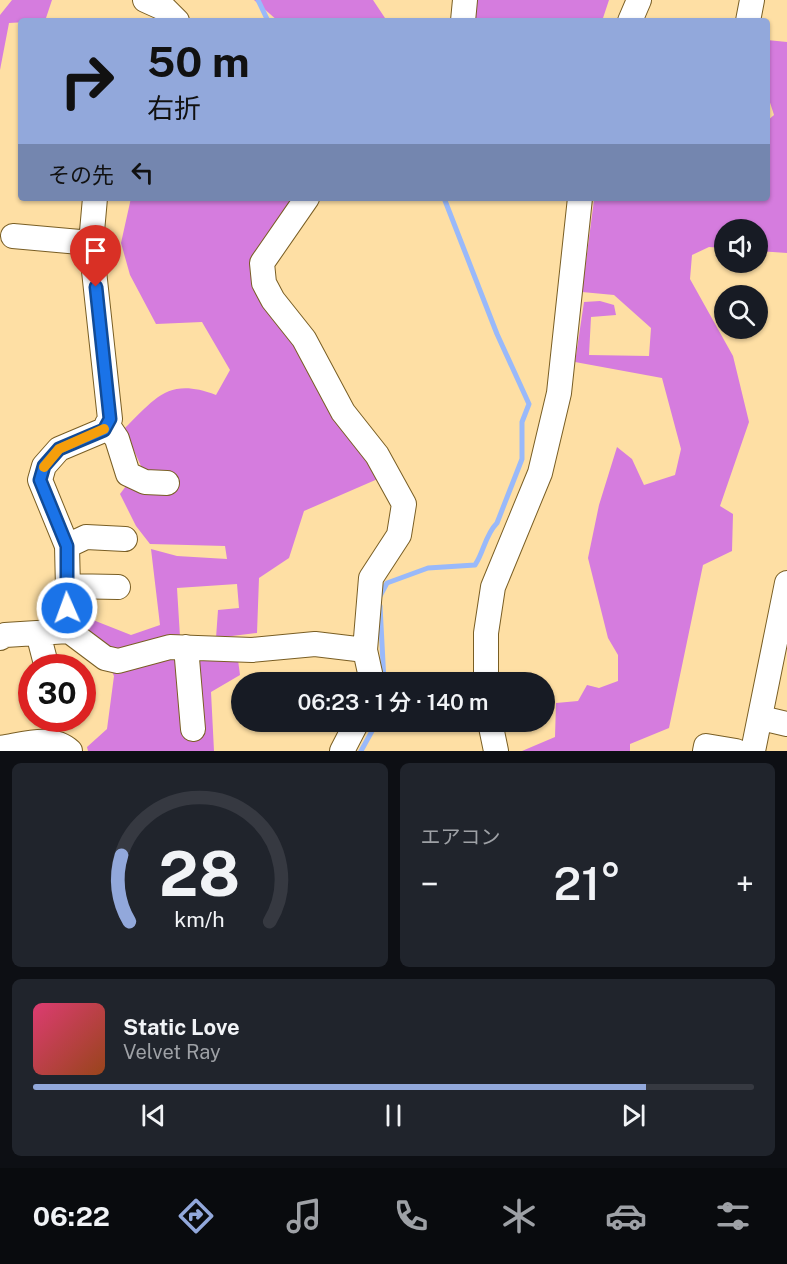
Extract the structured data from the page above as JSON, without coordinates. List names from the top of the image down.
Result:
{
  "page": {
    "turn": ["50 m", "右折"],
    "then": "その先",
    "limit": "30",
    "trip": "06:23 · 1 分 · 140 m",
    "tile": "エアコン",
    "heat": ["−", "21°", "+"],
    "song": ["Static Love", "Velvet Ray"],
    "tabs": "06:22",
    "gauge": ["28", "km/h"]
  }
}
